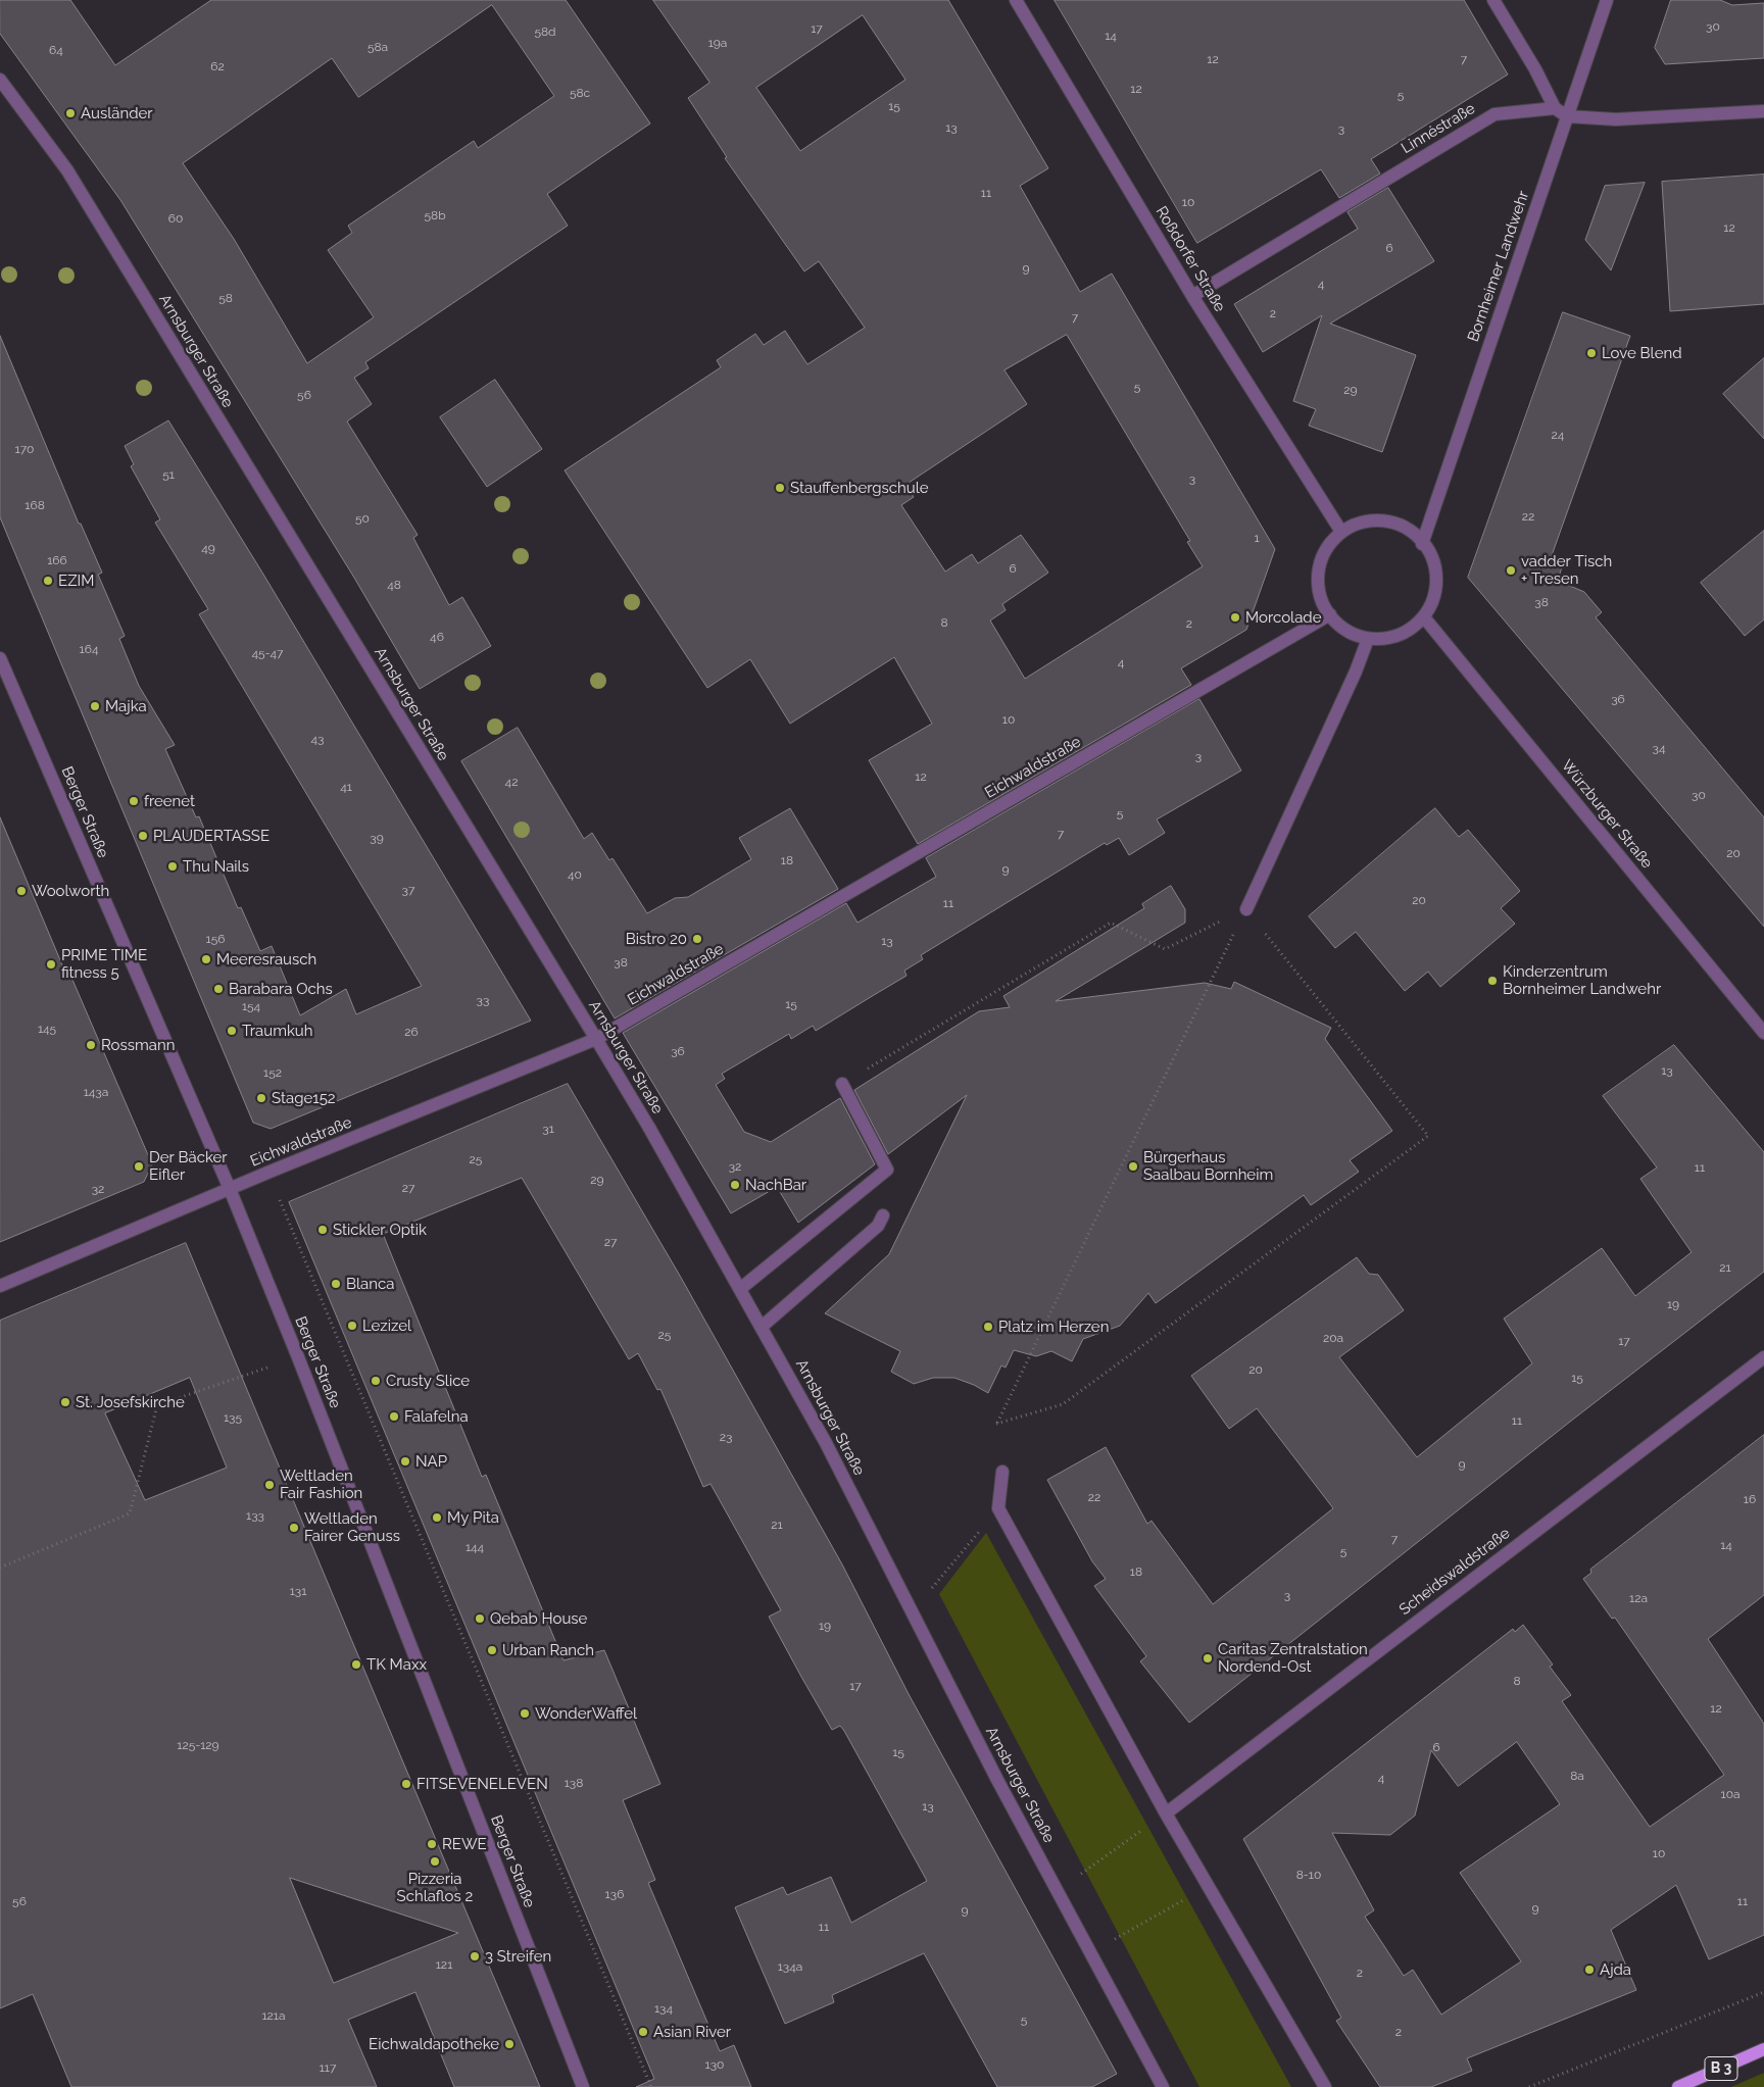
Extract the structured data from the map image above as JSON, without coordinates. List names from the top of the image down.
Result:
{
  "streets": {
    "main road": ["B 3"],
    "street": [
      "Linnéstraße",
      "Roßdorfer Straße",
      "Bornheimer Landwehr",
      "Arnsburger Straße",
      "Eichwaldstraße",
      "Berger Straße",
      "Würzburger Straße",
      "Scheidswaldstraße"
    ]
  },
  "crossings": [
    ["Linnéstraße", "Roßdorfer Straße"],
    ["Roßdorfer Straße", "Bornheimer Landwehr"],
    ["Roßdorfer Straße", "Eichwaldstraße"],
    ["Roßdorfer Straße", "Würzburger Straße"],
    ["Bornheimer Landwehr", "Eichwaldstraße"],
    ["Bornheimer Landwehr", "Würzburger Straße"],
    ["Arnsburger Straße", "Eichwaldstraße"],
    ["Eichwaldstraße", "Berger Straße"],
    ["Eichwaldstraße", "Würzburger Straße"]
  ],
  "places": [
    "Ausländer",
    "Love Blend",
    "Stauffenbergschule",
    "vadder Tisch + Tresen",
    "EZIM",
    "Morcolade",
    "Majka",
    "freenet",
    "PLAUDERTASSE",
    "Thu Nails",
    "Woolworth",
    "Bistro 20",
    "Meeresrausch",
    "PRIME TIME fitness 5",
    "Kinderzentrum Bornheimer Landwehr",
    "Barabara Ochs",
    "Traumkuh",
    "Rossmann",
    "Stage152",
    "Der Bäcker Eifler",
    "Bürgerhaus Saalbau Bornheim",
    "NachBar",
    "Stickler Optik",
    "Blanca",
    "Lezizel",
    "Platz im Herzen",
    "Crusty Slice",
    "St. Josefskirche",
    "Falafelna",
    "NAP",
    "Weltladen Fair Fashion",
    "My Pita",
    "Weltladen Fairer Genuss",
    "Qebab House",
    "Urban Ranch",
    "Caritas Zentralstation Nordend-Ost",
    "TK Maxx",
    "WonderWaffel",
    "FITSEVENELEVEN",
    "REWE",
    "Pizzeria Schlaflos 2",
    "3 Streifen",
    "Ajda",
    "Asian River",
    "Eichwaldapotheke"
  ],
  "house_numbers": [
    "30",
    "17",
    "58d",
    "14",
    "19a",
    "58a",
    "64",
    "12",
    "7",
    "62",
    "12",
    "58c",
    "5",
    "15",
    "13",
    "3",
    "11",
    "10",
    "58b",
    "60",
    "12",
    "6",
    "9",
    "4",
    "58",
    "2",
    "7",
    "5",
    "29",
    "56",
    "24",
    "170",
    "51",
    "3",
    "168",
    "22",
    "50",
    "1",
    "49",
    "166",
    "6",
    "48",
    "38",
    "8",
    "2",
    "46",
    "164",
    "45-47",
    "4",
    "36",
    "10",
    "43",
    "34",
    "3",
    "12",
    "42",
    "41",
    "30",
    "5",
    "7",
    "39",
    "20",
    "18",
    "9",
    "40",
    "37",
    "20",
    "11",
    "156",
    "13",
    "38",
    "33",
    "15",
    "154",
    "145",
    "26",
    "36",
    "13",
    "152",
    "143a",
    "31",
    "25",
    "32",
    "11",
    "29",
    "27",
    "32",
    "27",
    "21",
    "19",
    "25",
    "20a",
    "17",
    "20",
    "15",
    "135",
    "11",
    "23",
    "9",
    "22",
    "16",
    "133",
    "21",
    "7",
    "14",
    "144",
    "5",
    "18",
    "131",
    "3",
    "12a",
    "19",
    "8",
    "17",
    "12",
    "125-129",
    "6",
    "15",
    "8a",
    "4",
    "138",
    "10a",
    "13",
    "10",
    "8-10",
    "136",
    "56",
    "11",
    "9",
    "9",
    "11",
    "121",
    "134a",
    "2",
    "134",
    "121a",
    "5",
    "2",
    "130",
    "117"
  ]
}
